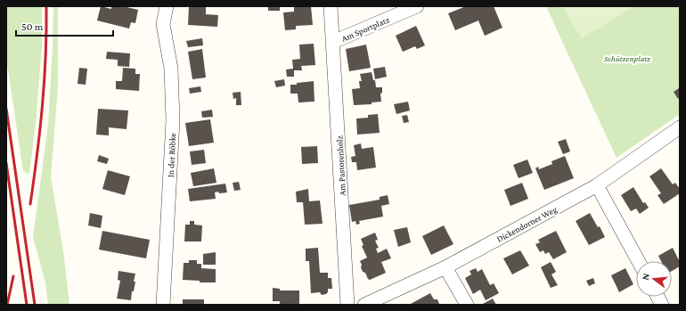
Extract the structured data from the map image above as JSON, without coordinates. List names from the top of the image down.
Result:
{
  "streets": {
    "street": [
      "Am Sportplatz",
      "In der Röbke",
      "Am Pastorenholz",
      "Dickendorner Weg"
    ]
  },
  "crossings": [
    ["Am Sportplatz", "Am Pastorenholz"]
  ],
  "parks": ["Schützenplatz"],
  "scale_bar": "50 m",
  "north": "left"
}
